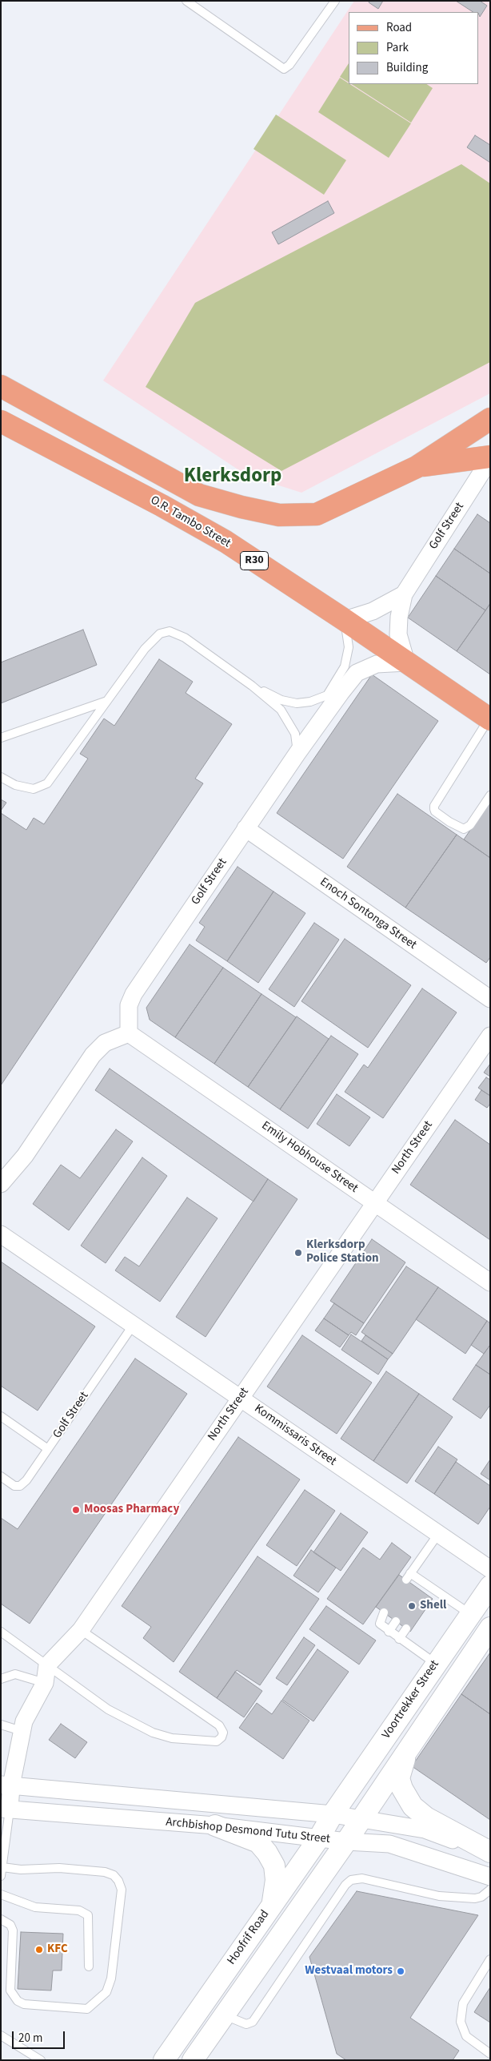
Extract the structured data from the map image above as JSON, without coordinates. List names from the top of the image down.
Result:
{
  "streets": {
    "main road": ["O.R. Tambo Street", "R30"],
    "street": [
      "Golf Street",
      "Enoch Sontonga Street",
      "North Street",
      "Emily Hobhouse Street",
      "Kommissaris Street",
      "Voortrekker Street",
      "Archbishop Desmond Tutu Street",
      "Hoofrif Road"
    ]
  },
  "crossings": [
    ["O.R. Tambo Street", "Golf Street"],
    ["Golf Street", "Enoch Sontonga Street"],
    ["Golf Street", "Emily Hobhouse Street"],
    ["Golf Street", "Kommissaris Street"],
    ["North Street", "Emily Hobhouse Street"],
    ["North Street", "Kommissaris Street"],
    ["Voortrekker Street", "Archbishop Desmond Tutu Street"],
    ["Voortrekker Street", "Hoofrif Road"],
    ["Archbishop Desmond Tutu Street", "Hoofrif Road"]
  ],
  "districts": ["Klerksdorp"],
  "places": [
    "Klerksdorp Police Station",
    "Moosas Pharmacy",
    "Shell",
    "KFC",
    "Westvaal motors"
  ],
  "legend": ["Road", "Park", "Building"],
  "scale_bar": "20 m"
}
